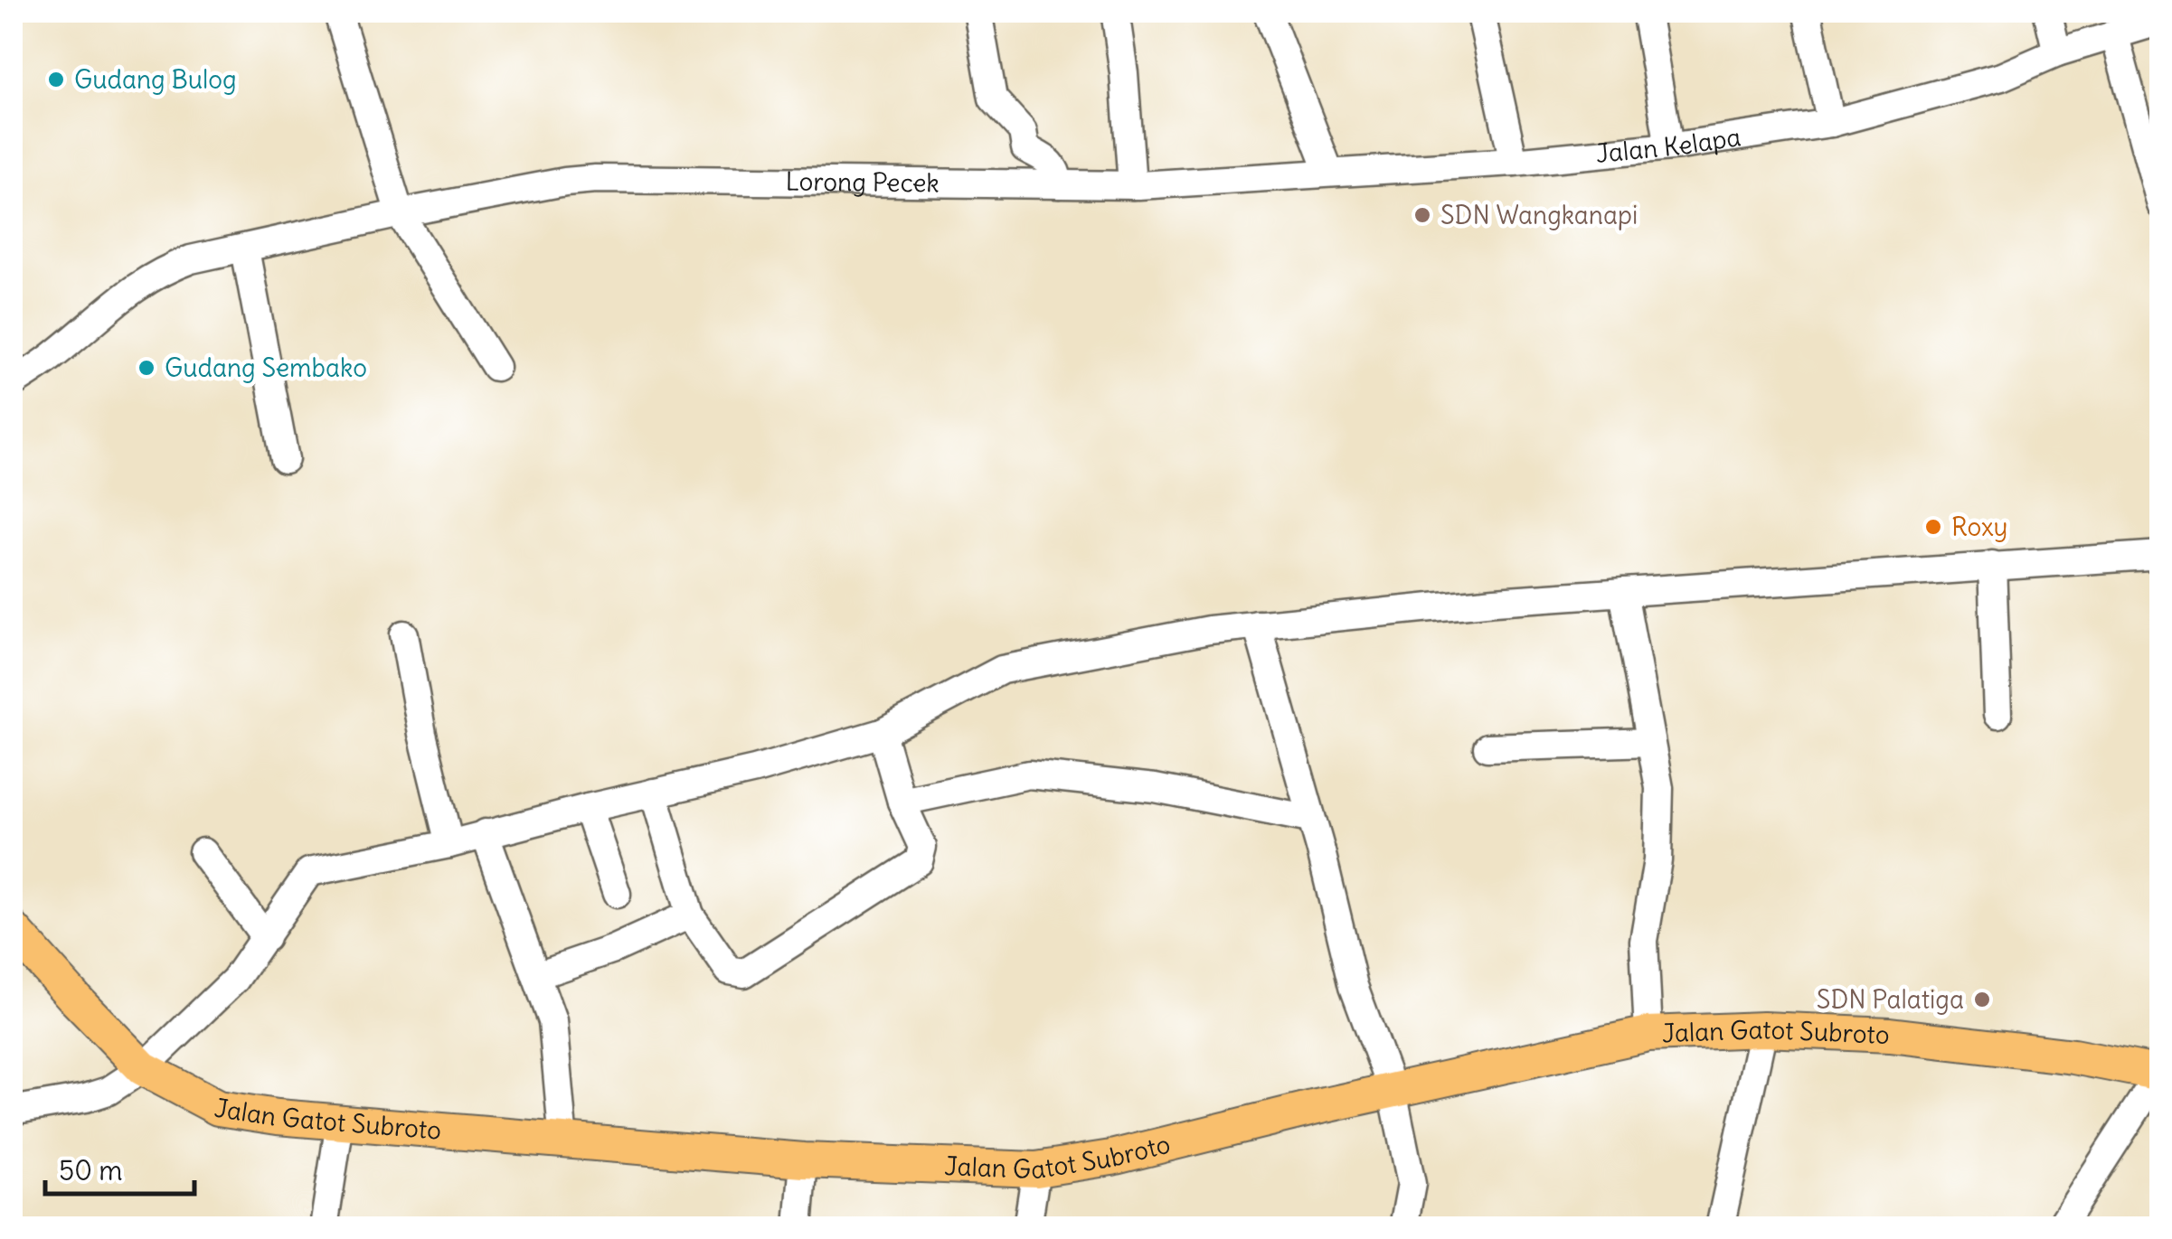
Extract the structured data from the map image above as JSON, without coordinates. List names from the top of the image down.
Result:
{
  "streets": {
    "main road": ["Jalan Gatot Subroto"],
    "street": ["Jalan Kelapa", "Lorong Pecek"]
  },
  "crossings": [
    ["Jalan Kelapa", "Lorong Pecek"]
  ],
  "places": [
    "Gudang Bulog",
    "SDN Wangkanapi",
    "Gudang Sembako",
    "Roxy",
    "SDN Palatiga"
  ],
  "scale_bar": "50 m"
}
